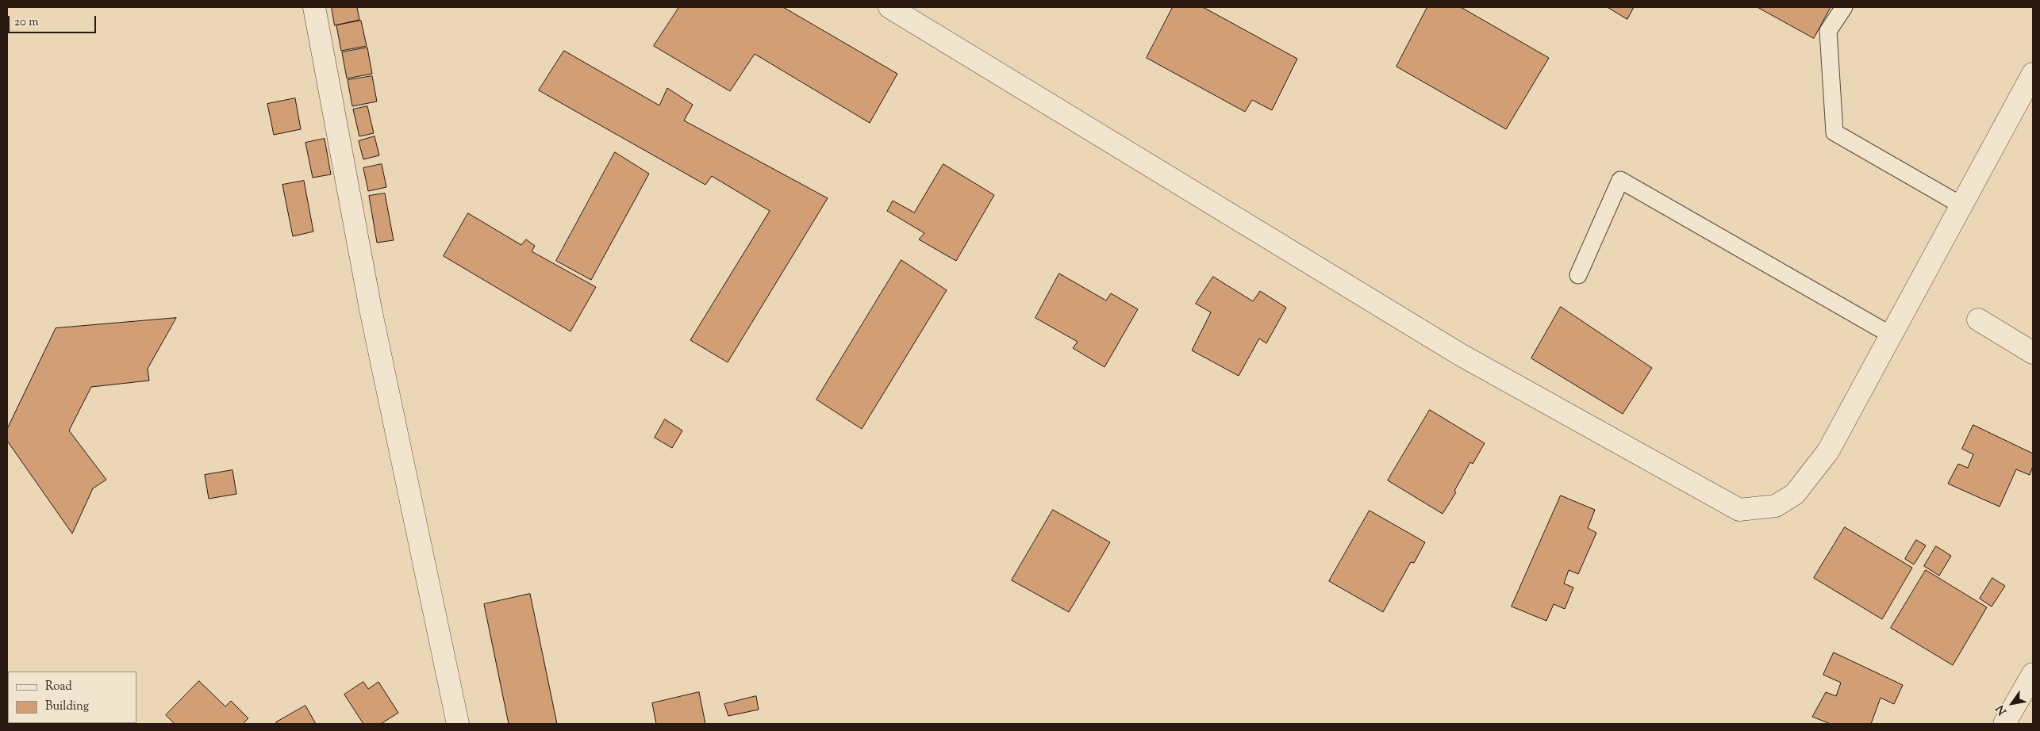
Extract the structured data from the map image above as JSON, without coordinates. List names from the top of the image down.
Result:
{
  "legend": ["Road", "Building"],
  "scale_bar": "20 m",
  "north": "bottom left"
}
